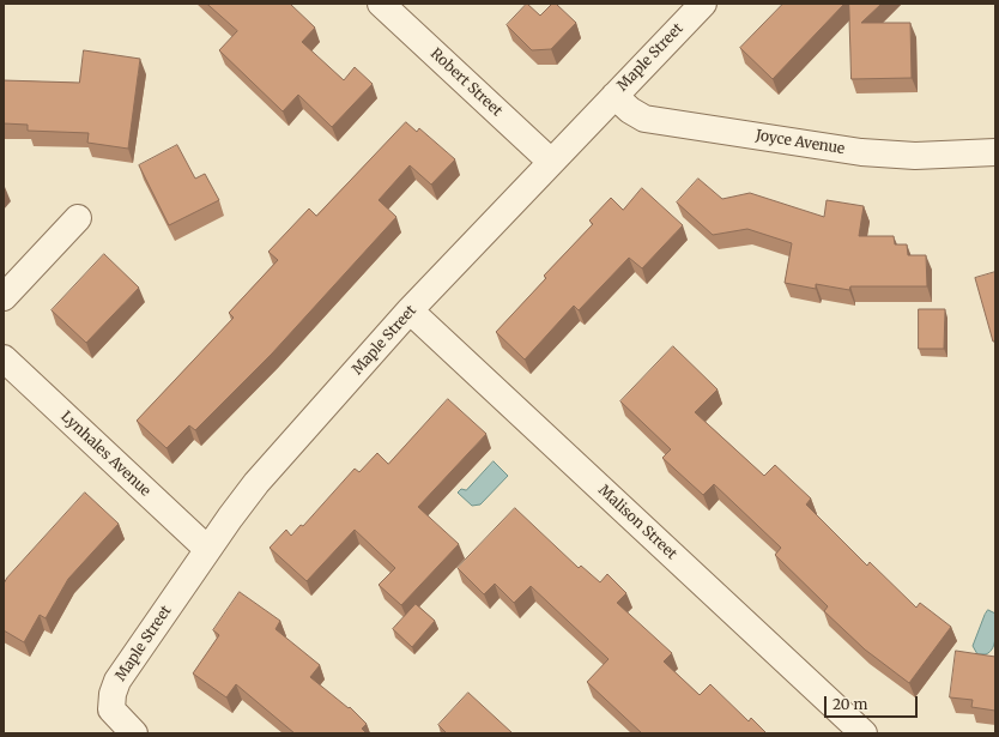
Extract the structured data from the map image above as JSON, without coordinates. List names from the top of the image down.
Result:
{
  "streets": {
    "street": [
      "Maple Street",
      "Robert Street",
      "Joyce Avenue",
      "Lynhales Avenue",
      "Malison Street"
    ]
  },
  "crossings": [
    ["Maple Street", "Robert Street"],
    ["Maple Street", "Joyce Avenue"],
    ["Maple Street", "Lynhales Avenue"],
    ["Maple Street", "Malison Street"]
  ],
  "scale_bar": "20 m"
}
